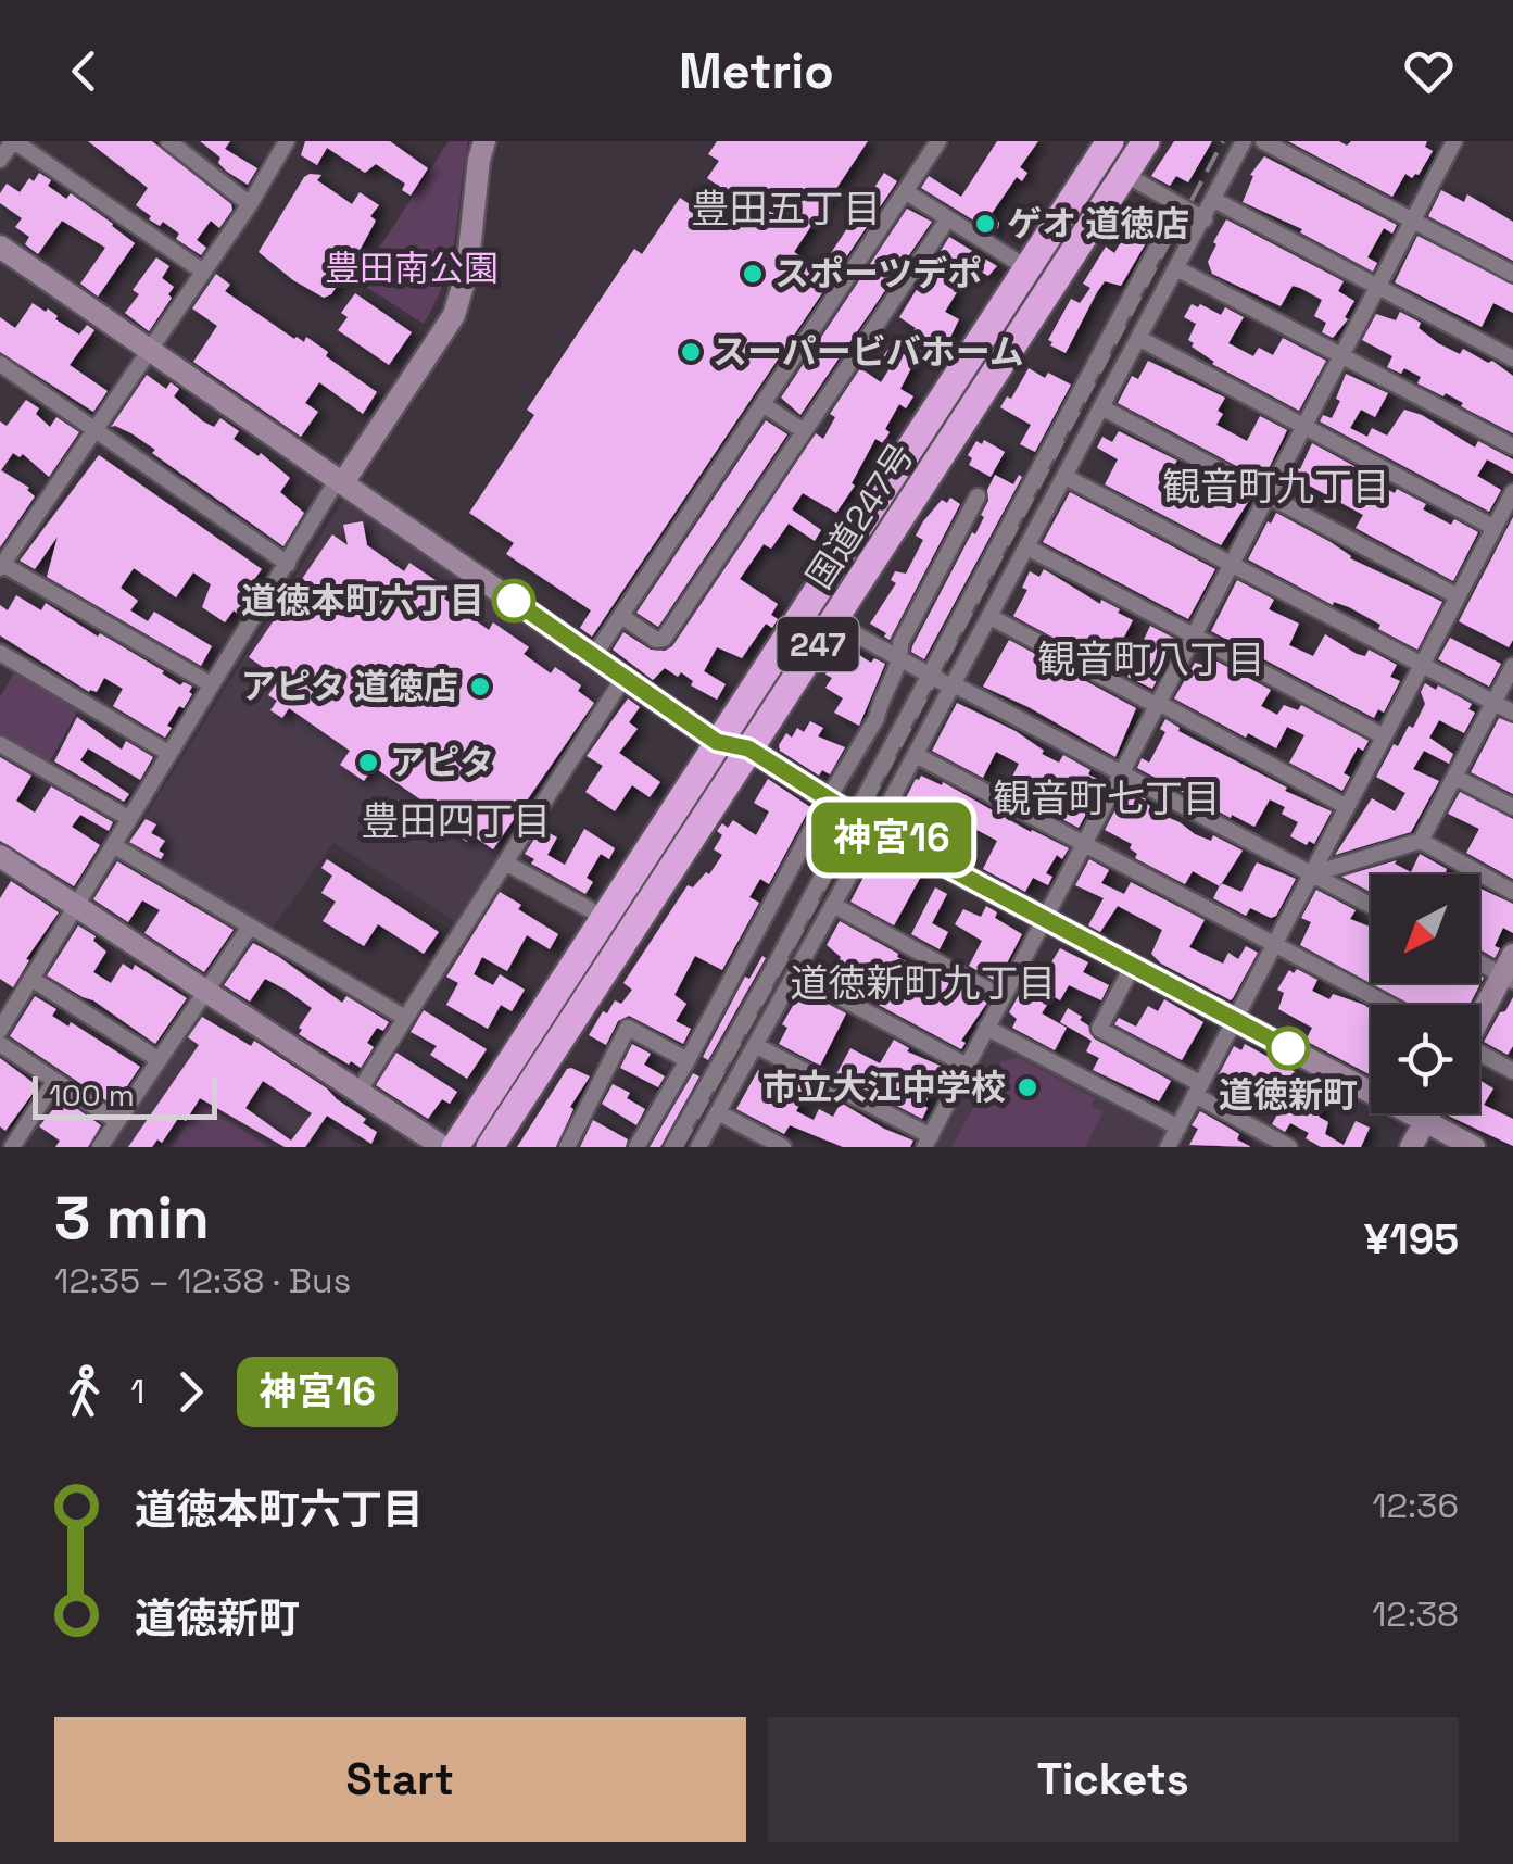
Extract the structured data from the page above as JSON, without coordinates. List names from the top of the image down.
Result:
{
  "streets": {
    "highway": ["国道247号", "247"]
  },
  "districts": [
    "豊田五丁目",
    "観音町九丁目",
    "観音町八丁目",
    "観音町七丁目",
    "豊田四丁目",
    "道徳新町九丁目"
  ],
  "parks": ["豊田南公園"],
  "places": [
    "ゲオ 道徳店",
    "スポーツデポ",
    "スーパービバホーム",
    "道徳本町六丁目",
    "アピタ 道徳店",
    "アピタ",
    "道徳新町",
    "市立大江中学校"
  ],
  "lines": ["bus line 神宮16"],
  "scale_bar": "100 m",
  "north": "bottom left",
  "page": {
    "header": "Metrio",
    "on_map": "神宮16",
    "scale": "100 m",
    "heading": ["3 min", "12:35 – 12:38 · Bus", "¥195"],
    "legs": ["1", "神宮16"],
    "list": [
      {
        "name": "道徳本町六丁目",
        "value": "12:36"
      },
      {
        "name": "道徳新町",
        "value": "12:38"
      }
    ],
    "buttons": ["Start", "Tickets"]
  }
}
